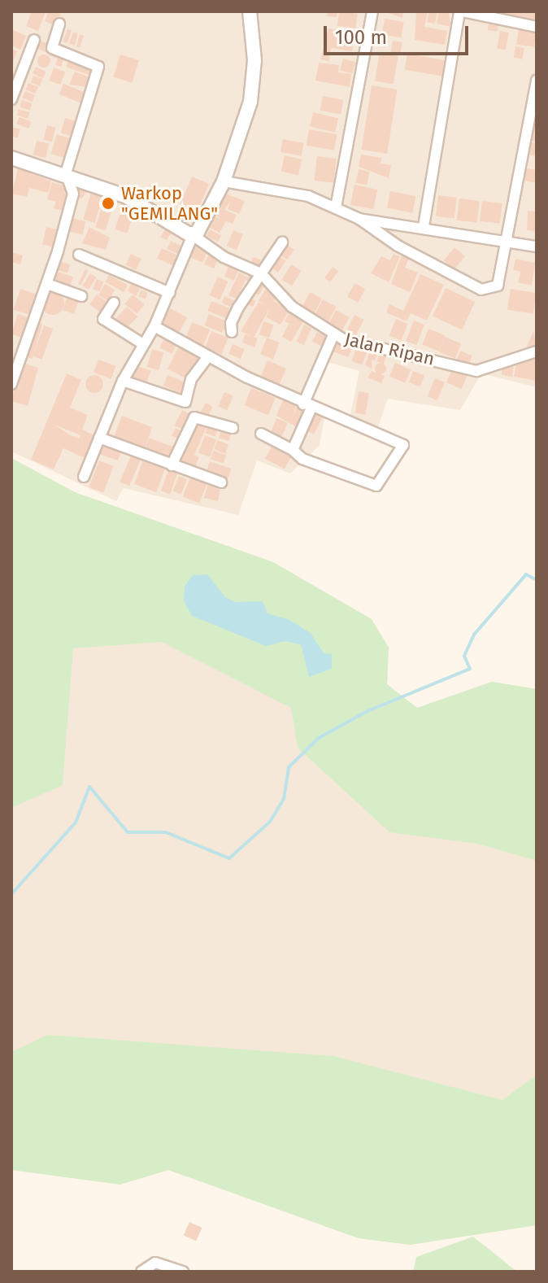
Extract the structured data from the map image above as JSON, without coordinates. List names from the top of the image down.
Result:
{
  "streets": {
    "street": ["Jalan Ripan"]
  },
  "places": ["Warkop \"GEMILANG\""],
  "scale_bar": "100 m"
}
